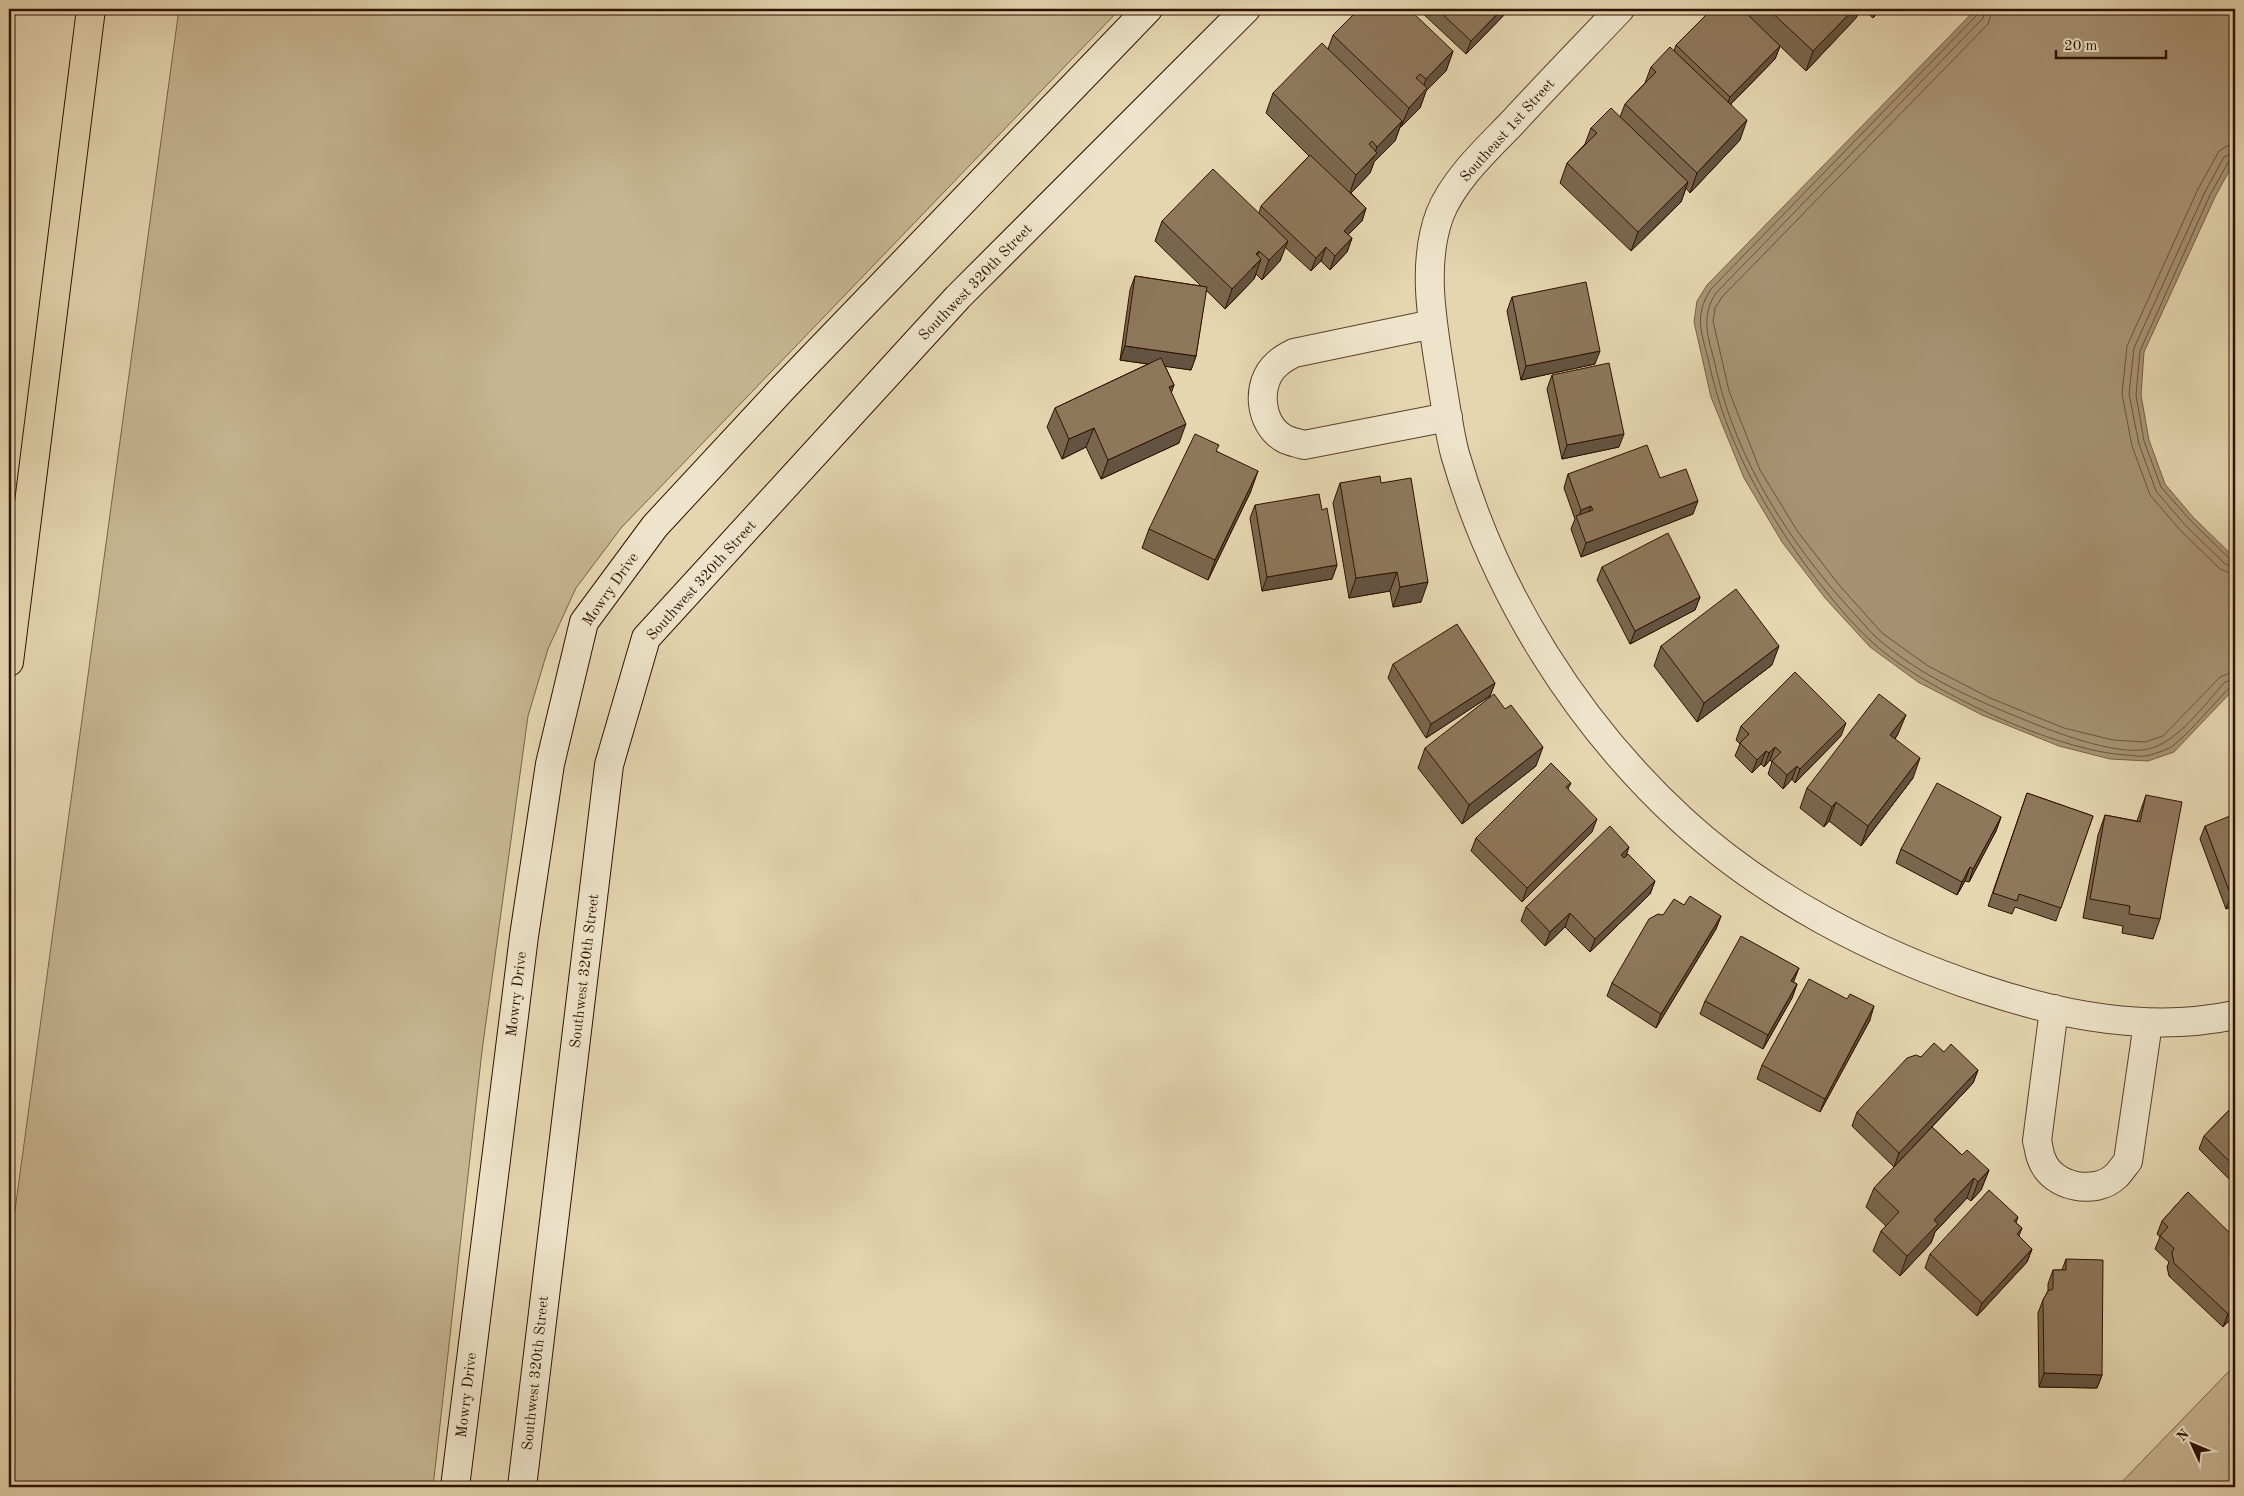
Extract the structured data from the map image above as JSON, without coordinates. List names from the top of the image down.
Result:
{
  "streets": {
    "street": ["Southeast 1st Street", "Southwest 320th Street", "Mowry Drive"]
  },
  "scale_bar": "20 m",
  "north": "top left"
}
